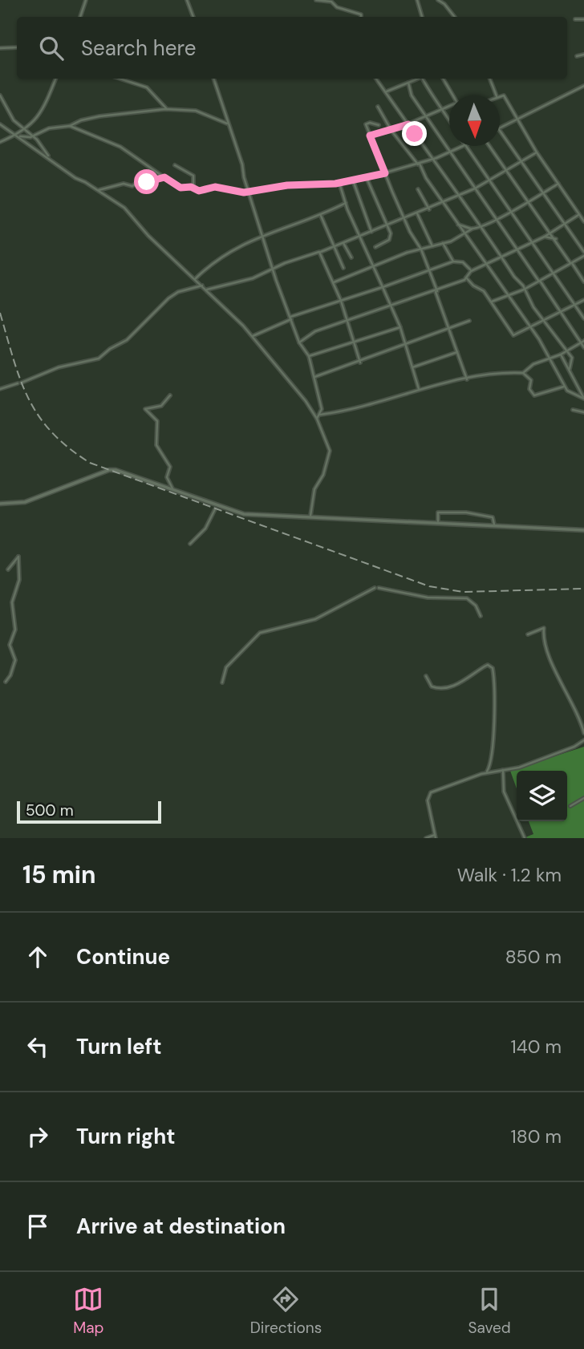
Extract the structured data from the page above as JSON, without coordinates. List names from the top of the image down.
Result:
{
  "scale_bar": "500 m",
  "north": "bottom",
  "page": {
    "search": "Search here",
    "scale": "500 m",
    "heading": ["15 min", "Walk · 1.2 km"],
    "list": [
      ["Continue", "850 m"],
      ["Turn left", "140 m"],
      ["Turn right", "180 m"],
      "Arrive at destination"
    ],
    "nav": ["Map", "Directions", "Saved"]
  }
}
